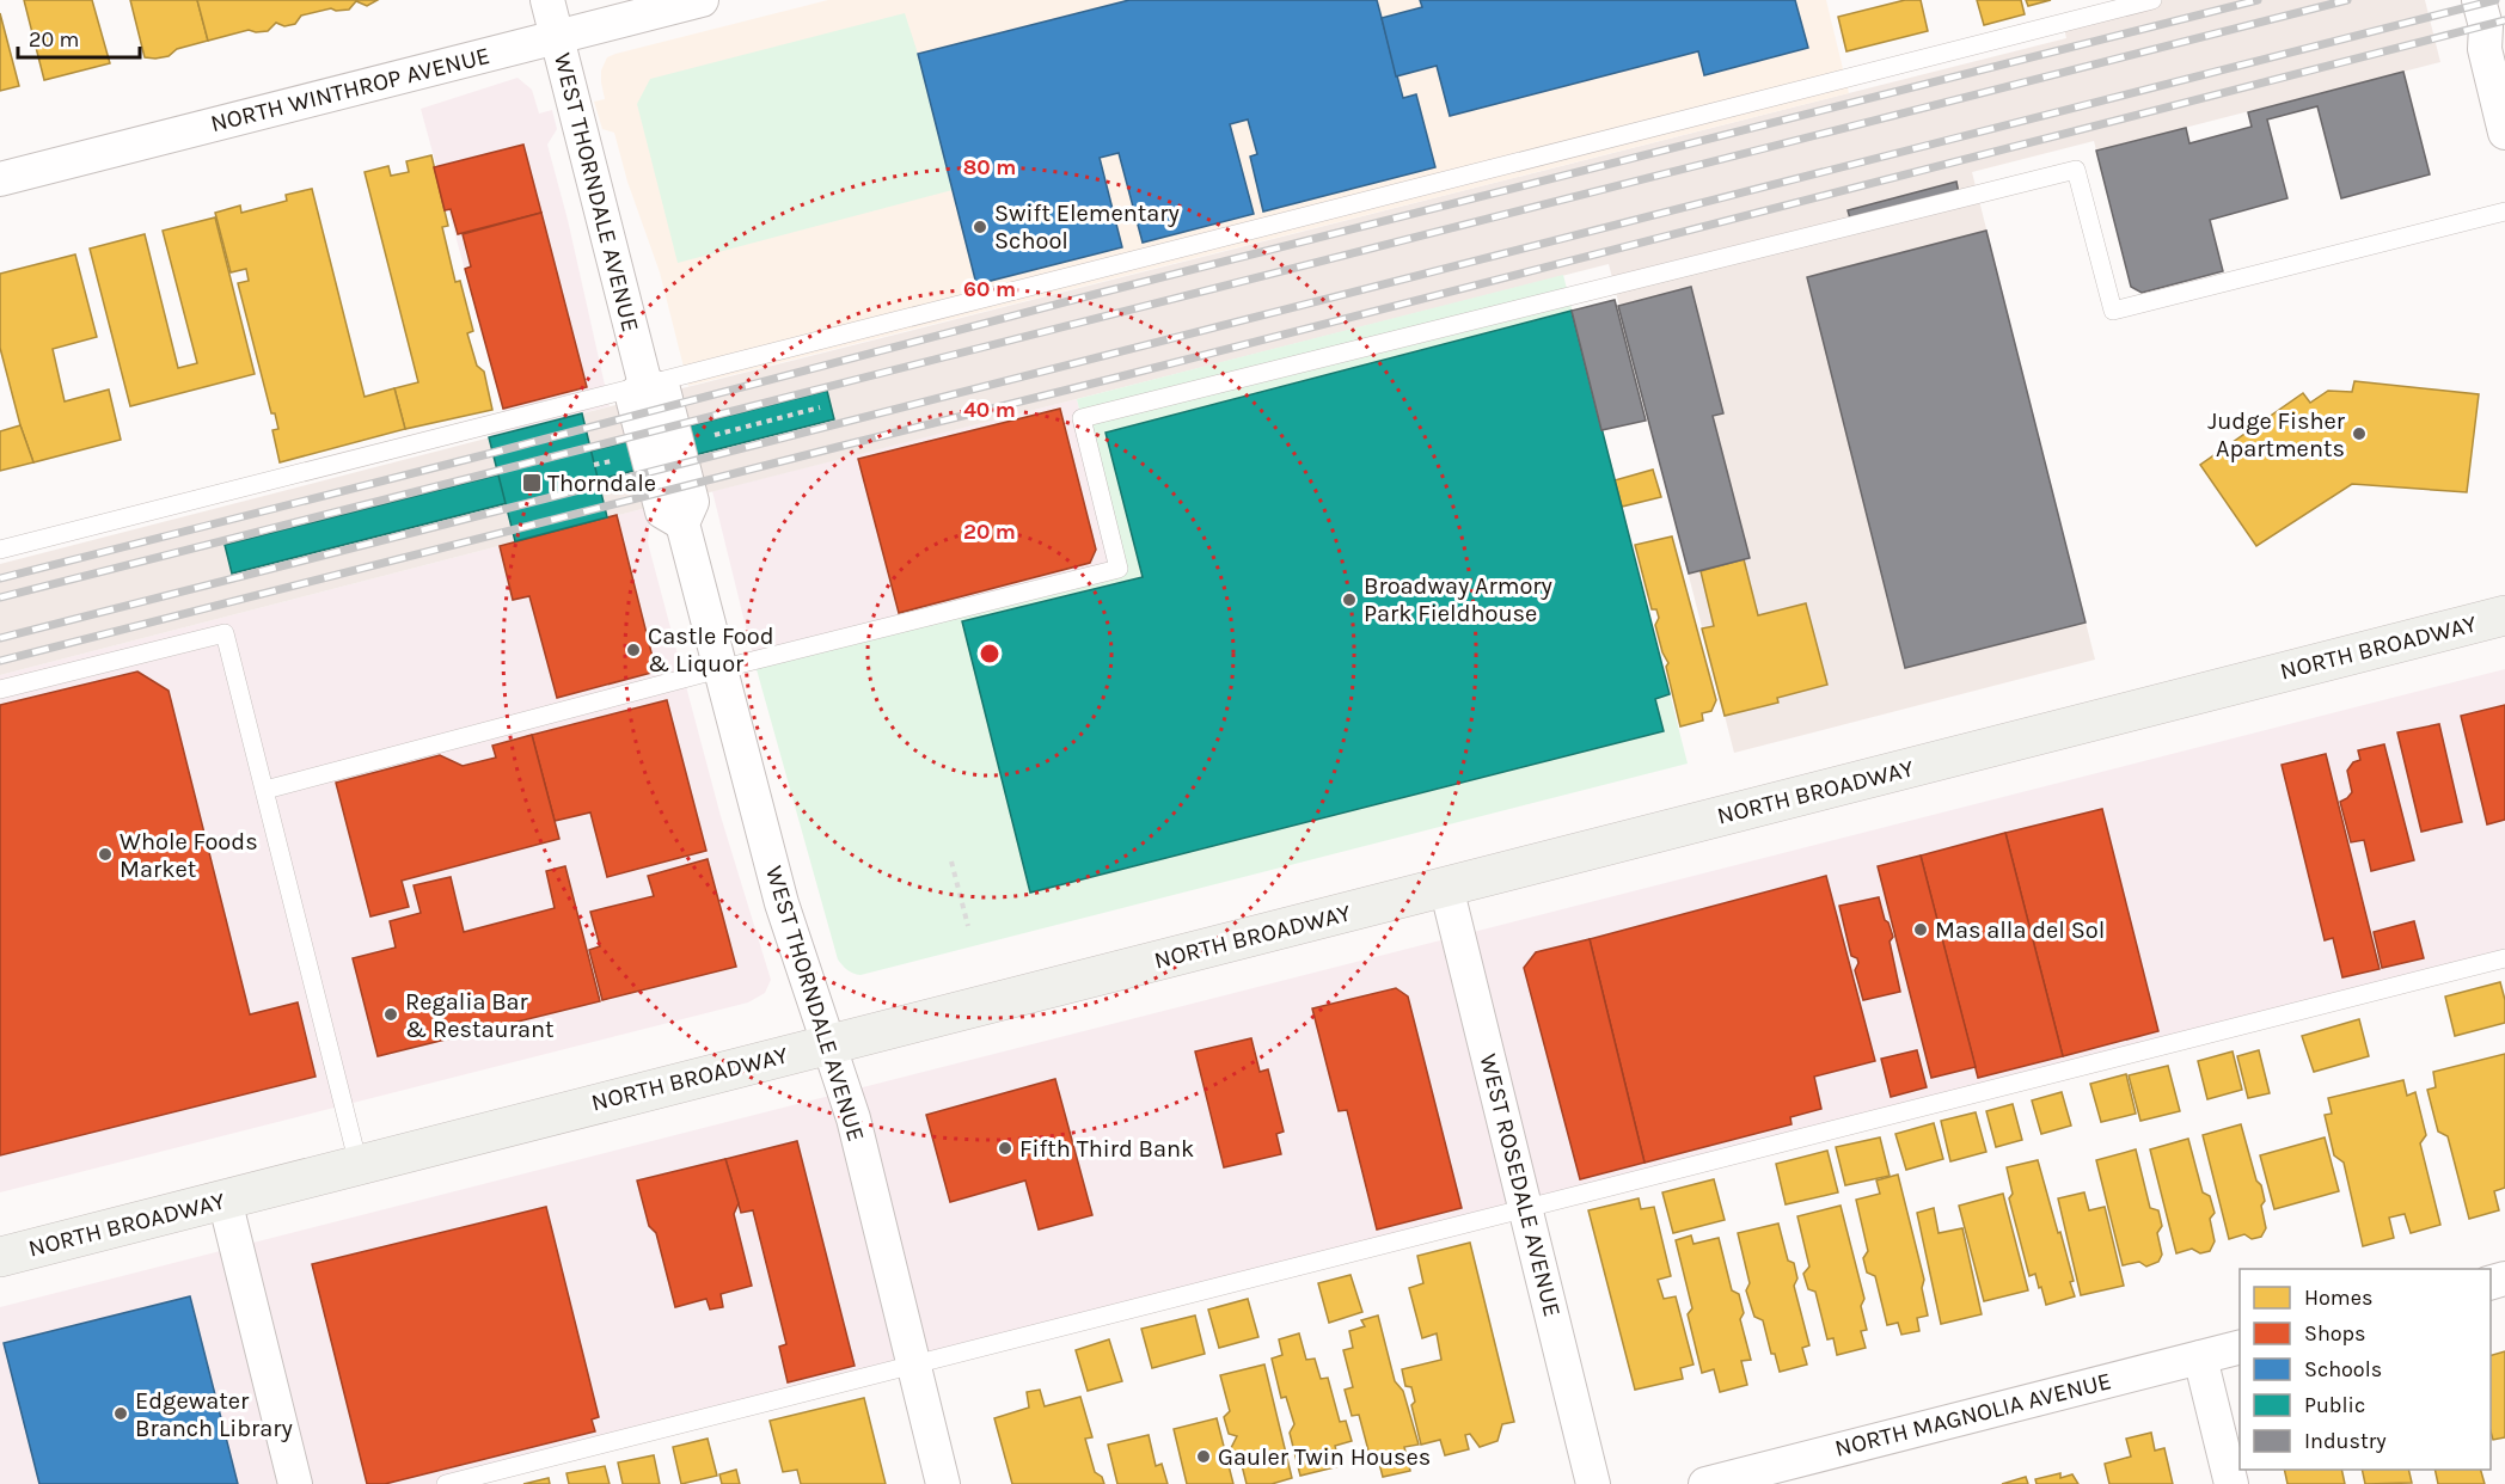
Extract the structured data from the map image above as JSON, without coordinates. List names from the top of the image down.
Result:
{
  "streets": {
    "main road": ["NORTH BROADWAY"],
    "street": [
      "NORTH WINTHROP AVENUE",
      "WEST THORNDALE AVENUE",
      "WEST ROSEDALE AVENUE",
      "NORTH MAGNOLIA AVENUE"
    ]
  },
  "crossings": [
    ["NORTH WINTHROP AVENUE", "WEST THORNDALE AVENUE"],
    ["WEST THORNDALE AVENUE", "NORTH BROADWAY"],
    ["NORTH BROADWAY", "WEST ROSEDALE AVENUE"]
  ],
  "places": {
    "other": [
      "Swift Elementary School",
      "Judge Fisher Apartments",
      "Broadway Armory Park Fieldhouse",
      "Castle Food & Liquor",
      "Whole Foods Market",
      "Mas alla del Sol",
      "Regalia Bar & Restaurant",
      "Fifth Third Bank",
      "Edgewater Branch Library",
      "Gauler Twin Houses"
    ],
    "transit": ["Thorndale"]
  },
  "legend": [
    "Homes",
    "Shops",
    "Schools",
    "Public",
    "Industry"
  ],
  "scale_bar": "20 m",
  "rings": [
    "80 m",
    "60 m",
    "40 m",
    "20 m"
  ]
}
